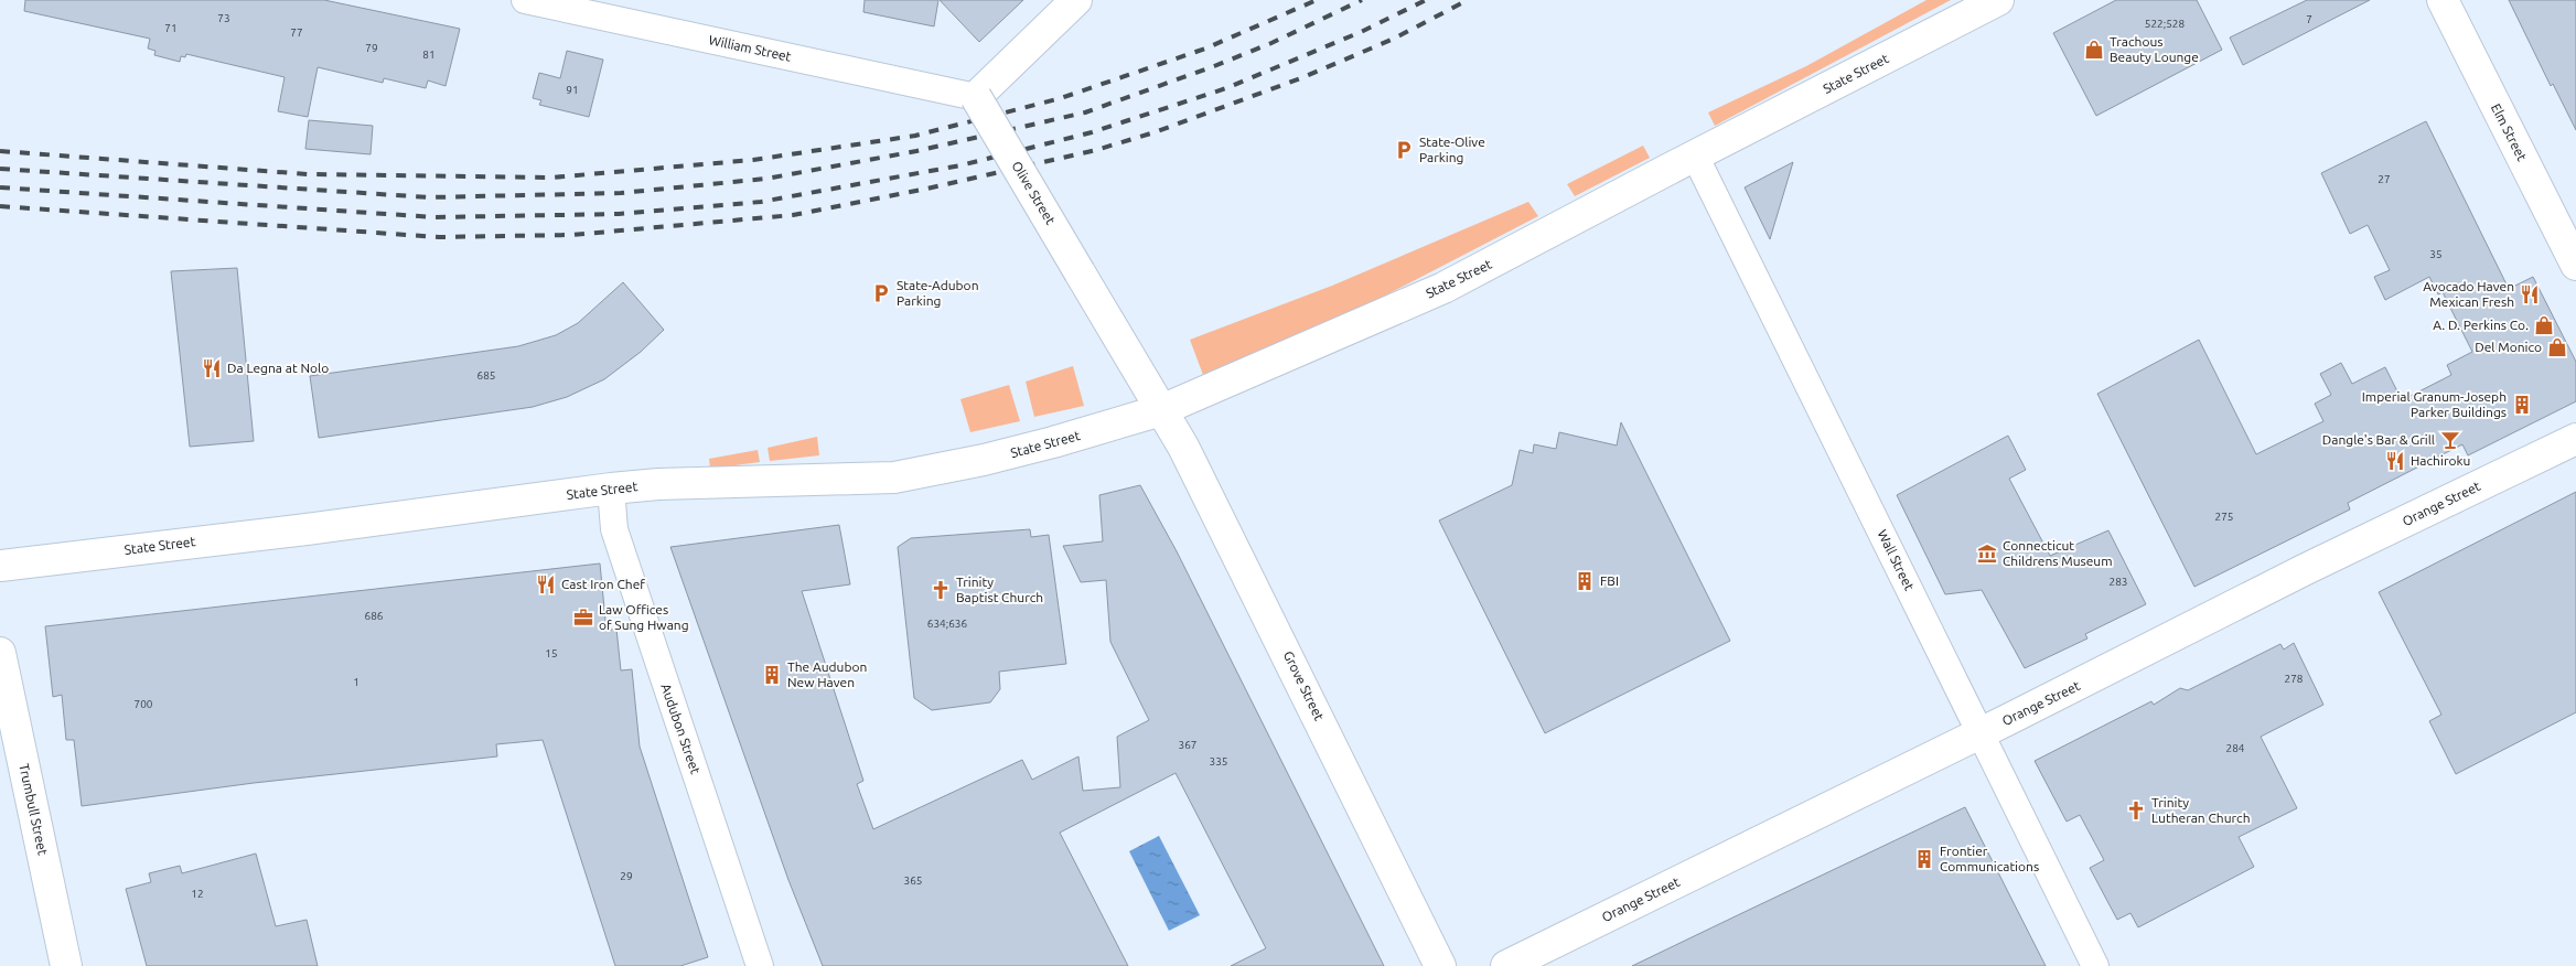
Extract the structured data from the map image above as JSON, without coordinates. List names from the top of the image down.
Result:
{
  "streets": {
    "main road": [
      "State Street",
      "Elm Street",
      "Olive Street",
      "Orange Street",
      "Grove Street",
      "Trumbull Street"
    ],
    "street": ["William Street", "Wall Street", "Audubon Street"]
  },
  "crossings": [
    ["William Street", "Olive Street"],
    ["State Street", "Olive Street"],
    ["State Street", "Wall Street"],
    ["State Street", "Grove Street"],
    ["State Street", "Audubon Street"],
    ["Olive Street", "Grove Street"],
    ["Orange Street", "Wall Street"]
  ],
  "places": {
    "shop": ["Trachous Beauty Lounge", "A. D. Perkins Co.", "Del Monico"],
    "parking": ["State-Olive Parking", "State-Adubon Parking"],
    "restaurant": [
      "Avocado Haven Mexican Fresh",
      "Da Legna at Nolo",
      "Hachiroku",
      "Cast Iron Chef"
    ],
    "building": [
      "Imperial Granum-Joseph Parker Buildings",
      "FBI",
      "The Audubon New Haven",
      "Frontier Communications"
    ],
    "bar": ["Dangle's Bar & Grill"],
    "museum": ["Connecticut Childrens Museum"],
    "church": ["Trinity Baptist Church", "Trinity Lutheran Church"],
    "office": ["Law Offices of Sung Hwang"]
  },
  "house_numbers": [
    "73",
    "7",
    "522;528",
    "71",
    "77",
    "79",
    "81",
    "91",
    "27",
    "35",
    "685",
    "275",
    "283",
    "686",
    "634;636",
    "15",
    "278",
    "1",
    "700",
    "367",
    "284",
    "335",
    "29",
    "365",
    "12"
  ]
}
